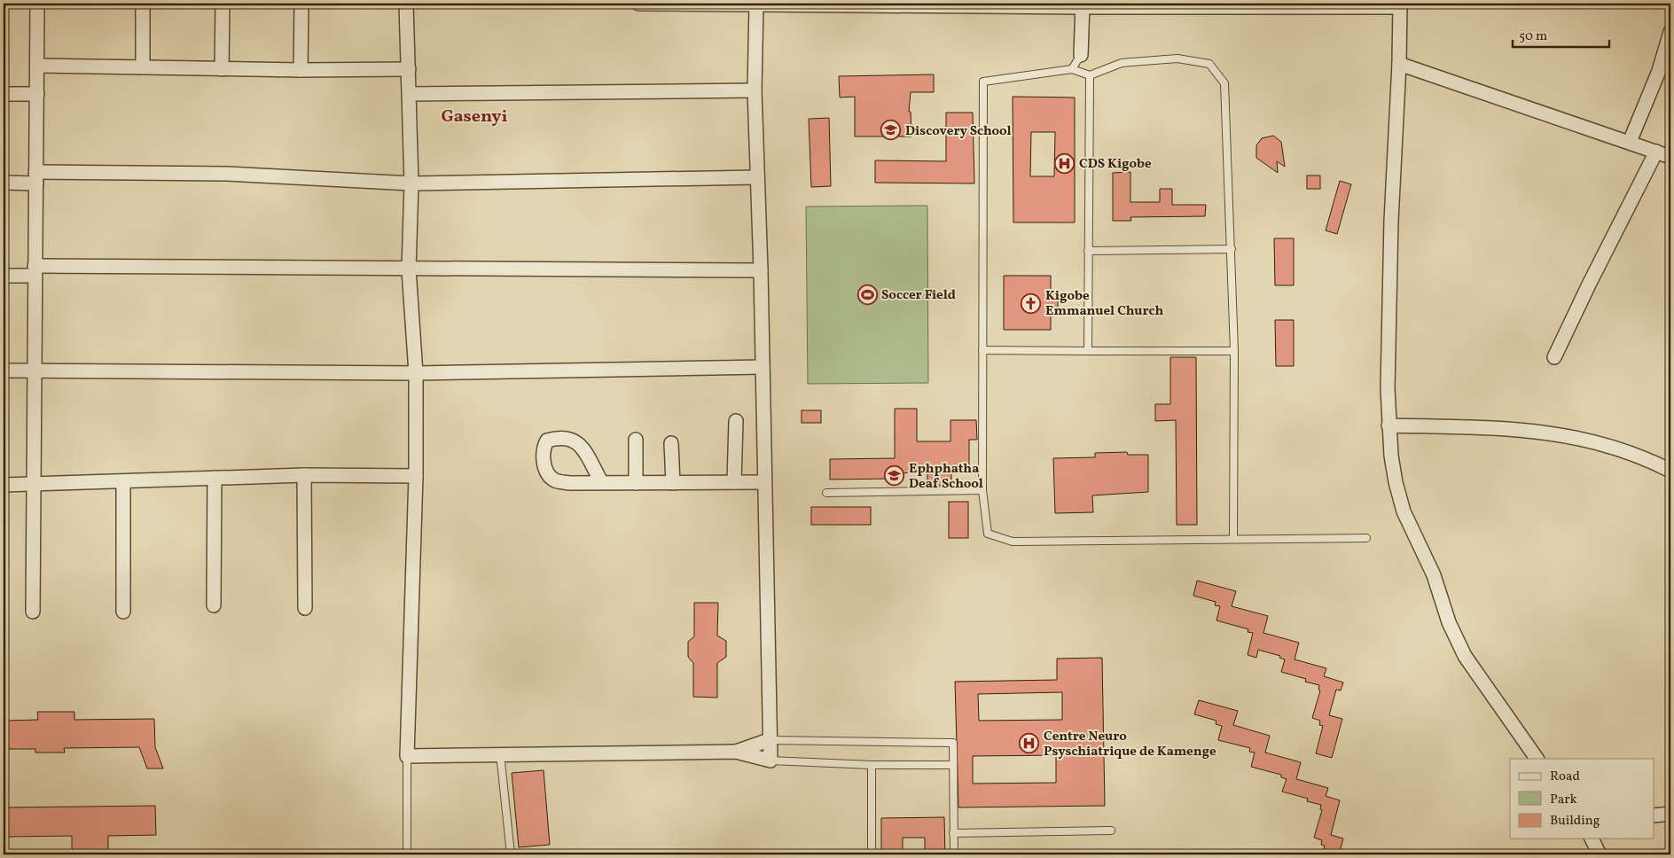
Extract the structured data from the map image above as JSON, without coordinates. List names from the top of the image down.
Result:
{
  "districts": ["Gasenyi"],
  "places": {
    "school or university": ["Discovery School", "Ephphatha Deaf School"],
    "hospital": ["CDS Kigobe", "Centre Neuro Psyschiatrique de Kamenge"],
    "sports": ["Soccer Field"],
    "church": ["Kigobe Emmanuel Church"]
  },
  "legend": ["Road", "Park", "Building"],
  "scale_bar": "50 m"
}
